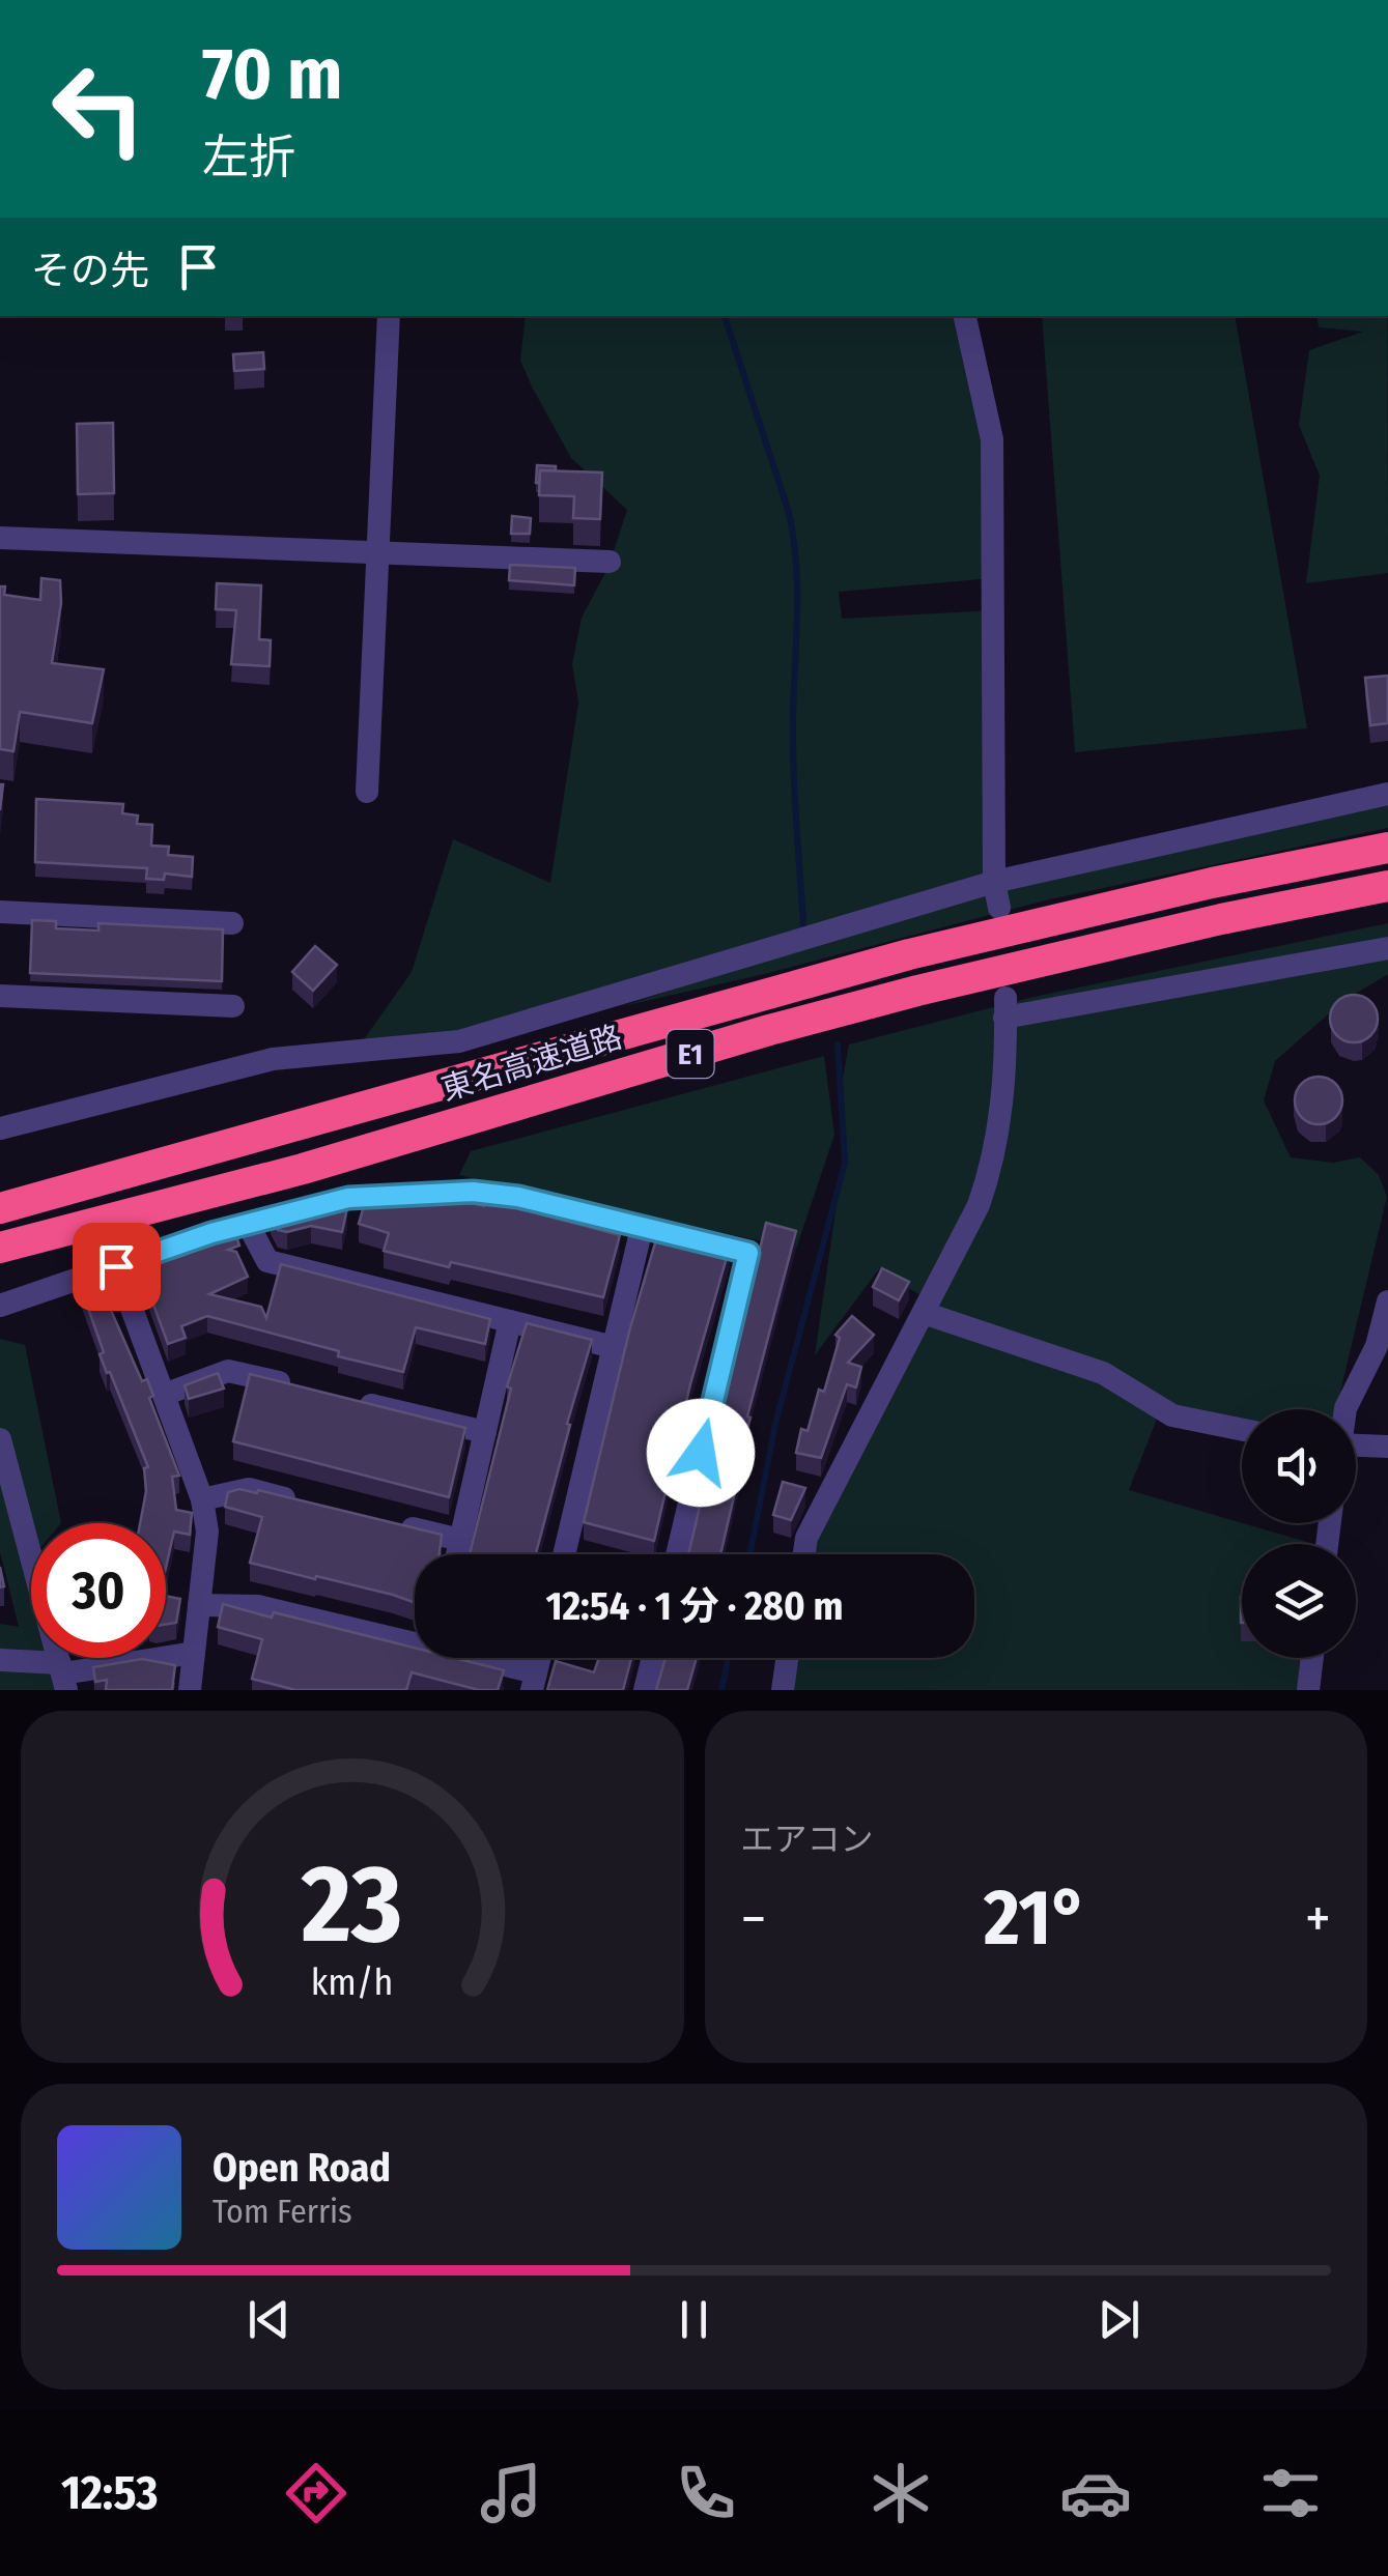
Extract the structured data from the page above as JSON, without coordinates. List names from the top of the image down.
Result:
{
  "streets": {
    "highway": ["E1", "東名高速道路"]
  },
  "page": {
    "turn": ["70 m", "左折"],
    "then": "その先",
    "limit": "30",
    "trip": "12:54 · 1 分 · 280 m",
    "tile": "エアコン",
    "heat": ["−", "21°", "+"],
    "song": ["Open Road", "Tom Ferris"],
    "tabs": "12:53",
    "gauge": ["23", "km/h"]
  }
}
